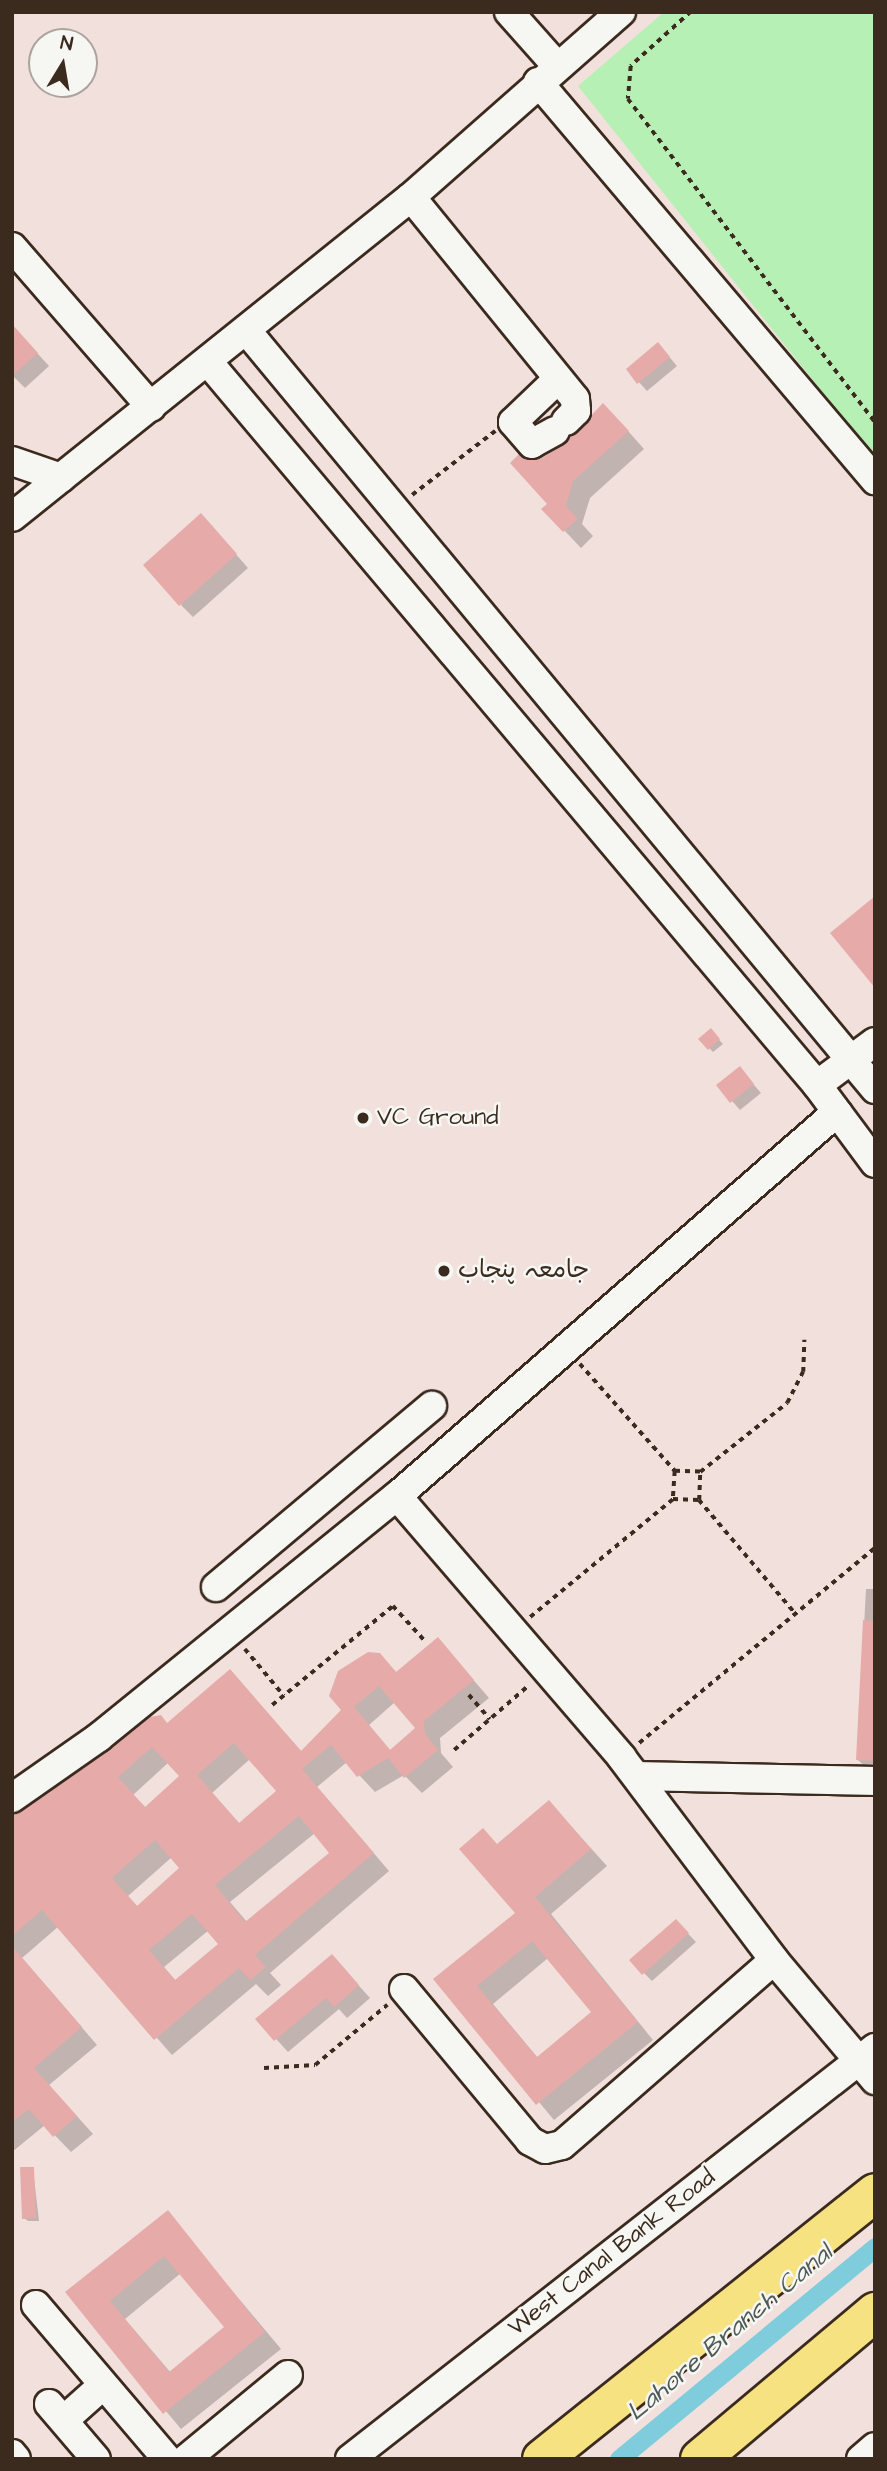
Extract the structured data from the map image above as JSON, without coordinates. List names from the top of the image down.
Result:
{
  "streets": {
    "street": ["West Canal Bank Road"]
  },
  "water": ["Lahore Branch Canal"],
  "places": ["VC Ground", "جامعہ پنجاب"],
  "north": "top"
}
